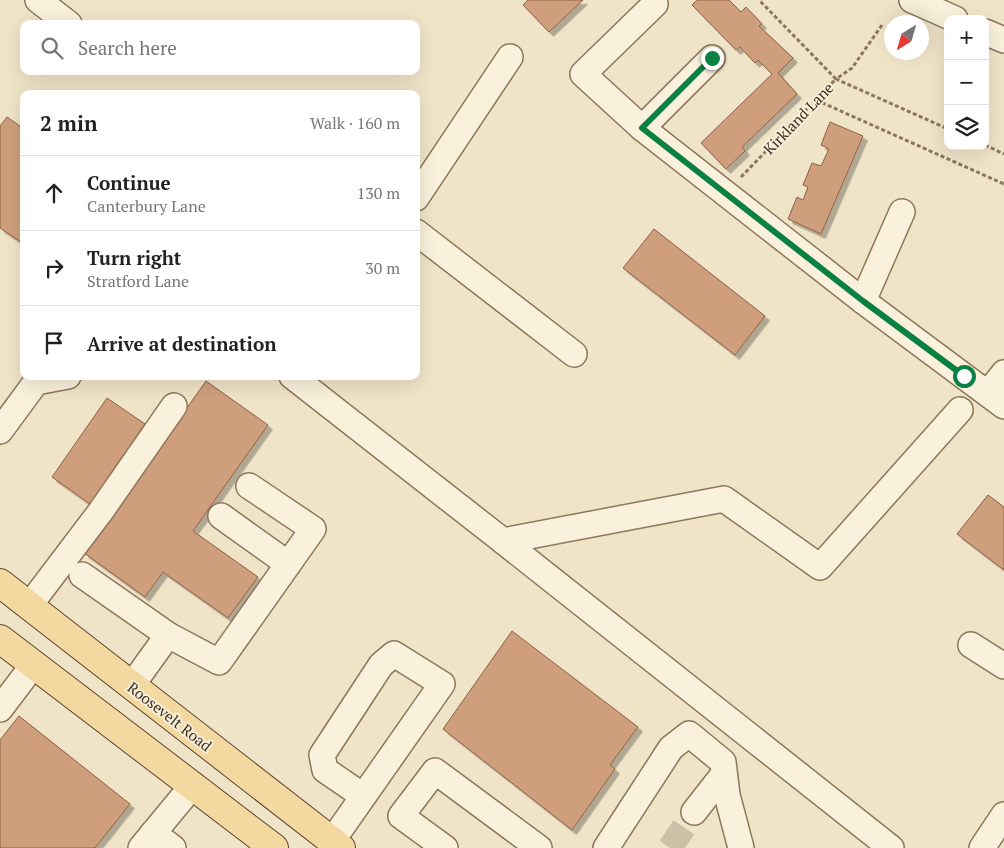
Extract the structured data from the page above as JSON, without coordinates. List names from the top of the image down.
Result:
{
  "streets": {
    "main road": ["Roosevelt Road"],
    "path": ["Kirkland Lane"]
  },
  "north": "bottom left",
  "page": {
    "map_buttons": ["+", "−"],
    "search": "Search here",
    "heading": ["2 min", "Walk · 160 m"],
    "list": [
      ["Continue", "Canterbury Lane", "130 m"],
      ["Turn right", "Stratford Lane", "30 m"],
      "Arrive at destination"
    ]
  }
}
